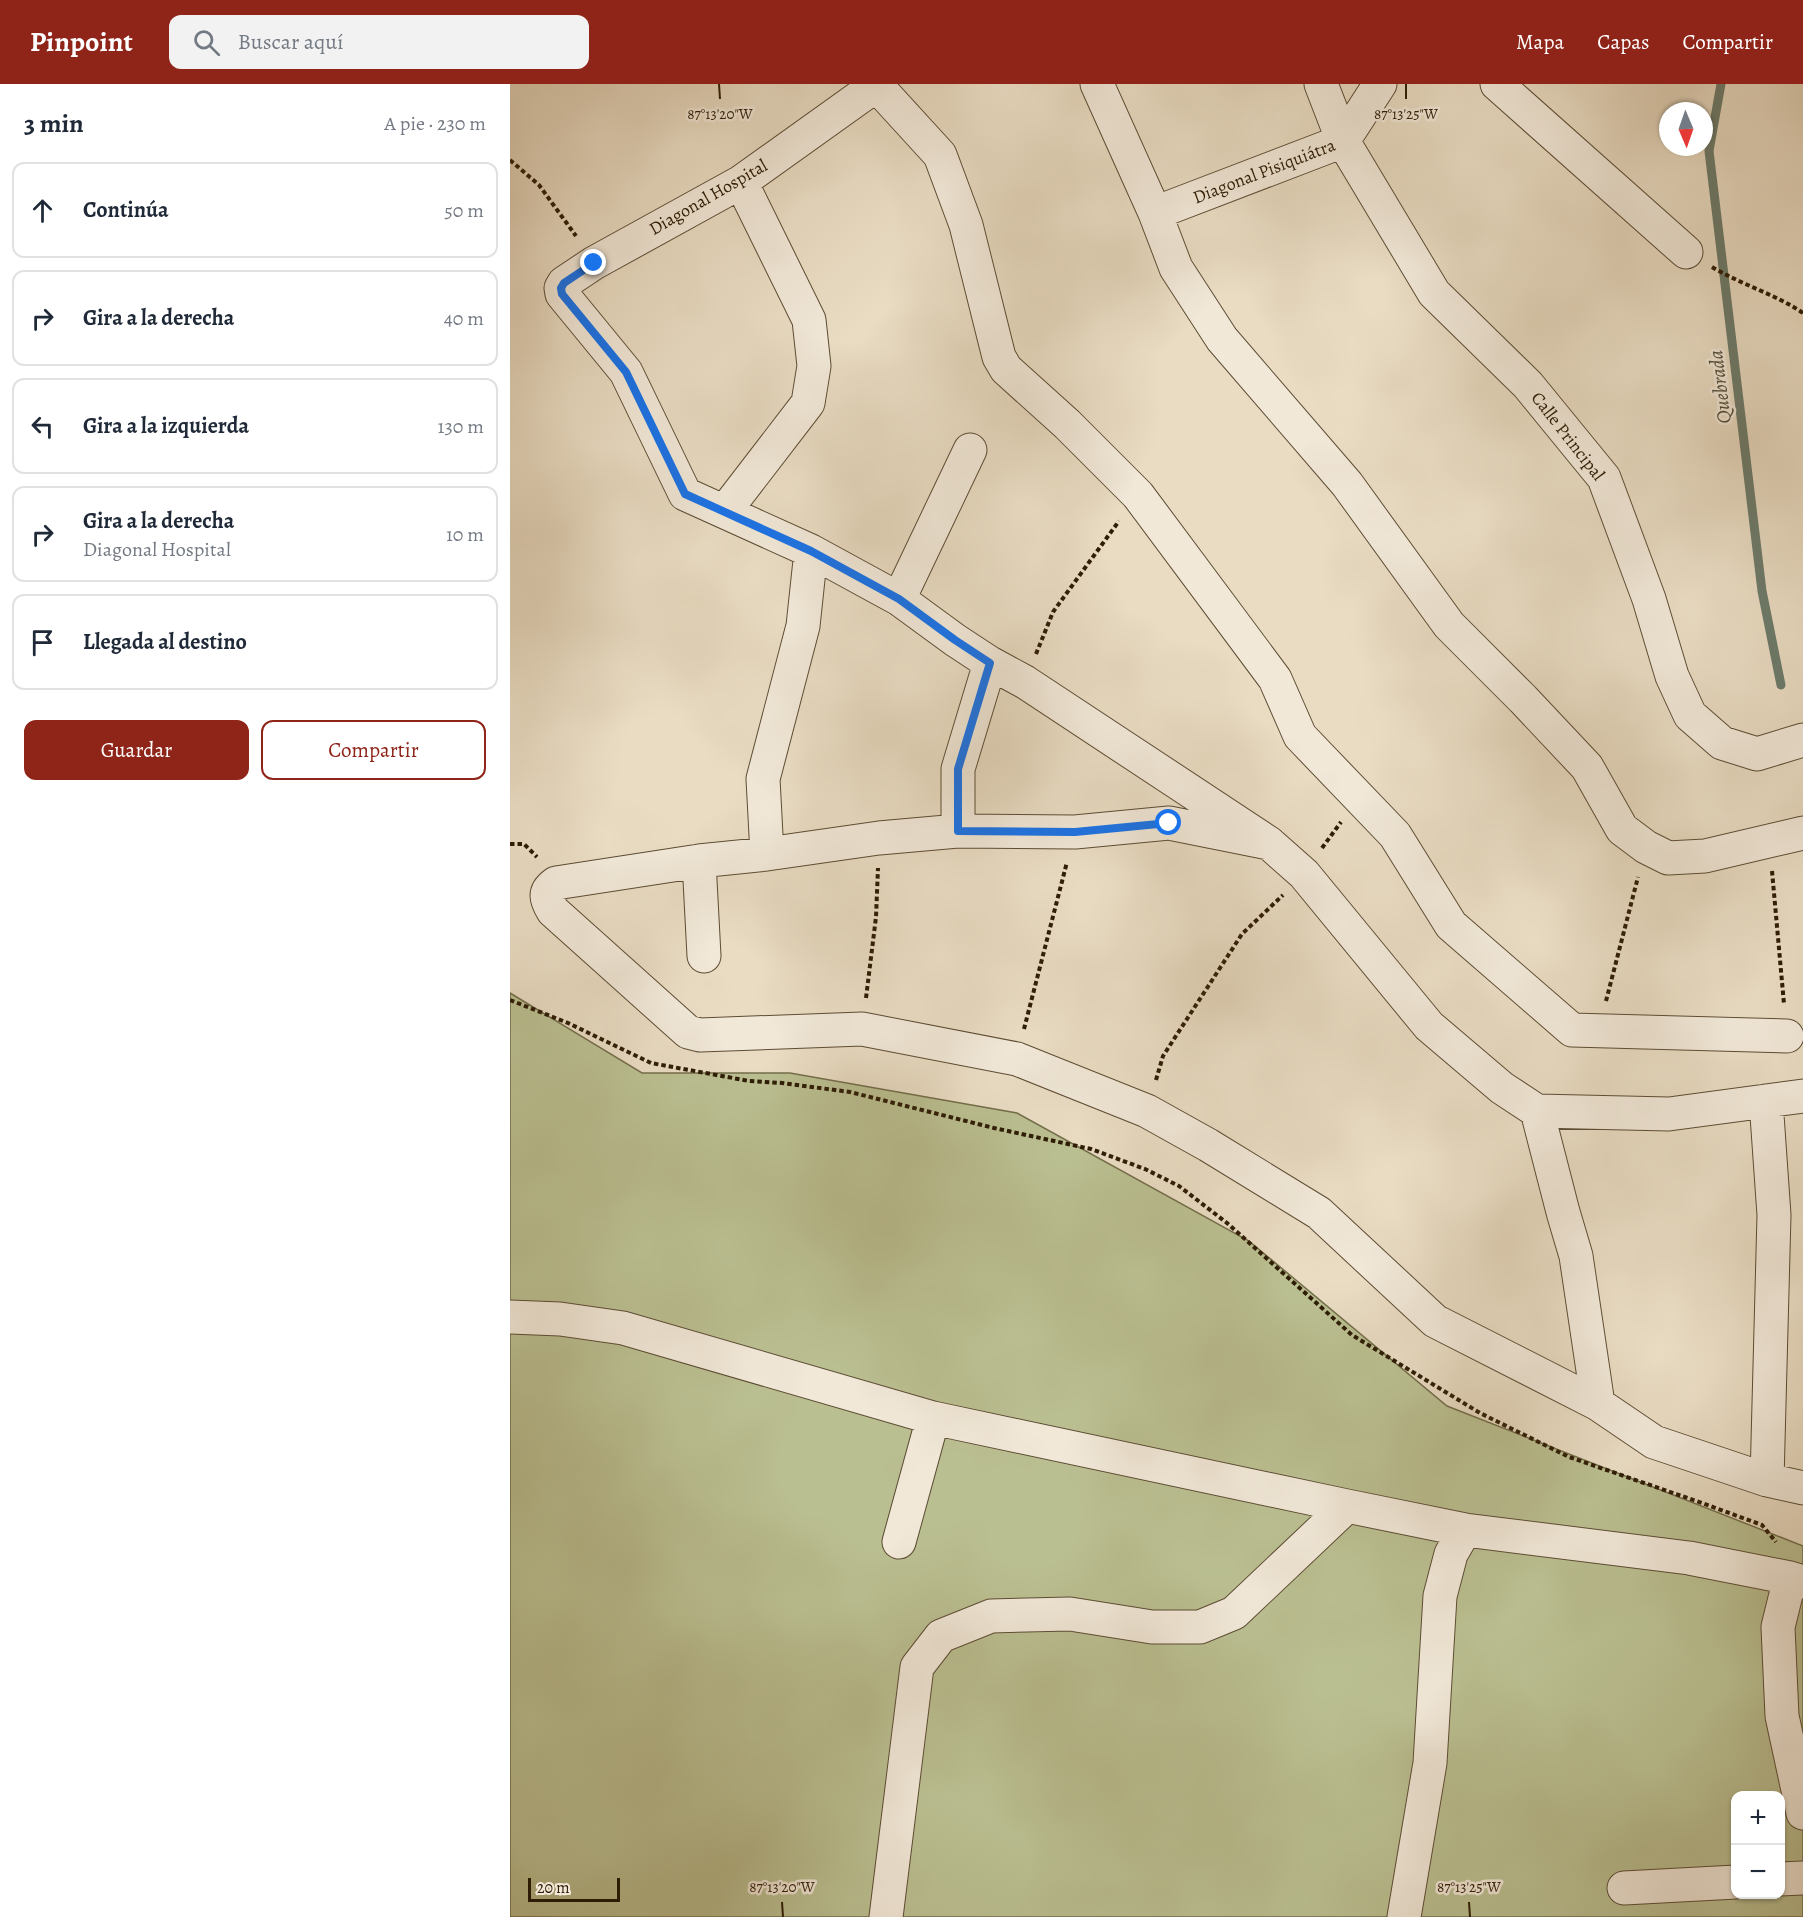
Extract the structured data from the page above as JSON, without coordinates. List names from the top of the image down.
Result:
{
  "streets": {
    "street": ["Diagonal Pisiquiátra", "Diagonal Hospital", "Calle Principal"]
  },
  "crossings": [
    ["Diagonal Pisiquiátra", "Calle Principal"]
  ],
  "water": ["Quebrada"],
  "scale_bar": "20 m",
  "north": "bottom",
  "page": {
    "header": "Pinpoint",
    "search": "Buscar aquí",
    "nav": ["Mapa", "Capas", "Compartir"],
    "heading": ["3 min", "A pie · 230 m"],
    "list": [
      ["Continúa", "50 m"],
      ["Gira a la derecha", "40 m"],
      ["Gira a la izquierda", "130 m"],
      ["Gira a la derecha", "Diagonal Hospital", "10 m"],
      "Llegada al destino"
    ],
    "buttons": ["Guardar", "Compartir"],
    "map_buttons": ["+", "−"],
    "scale": "20 m"
  },
  "coordinates": ["87°13'20\"W", "87°13'25\"W"]
}
